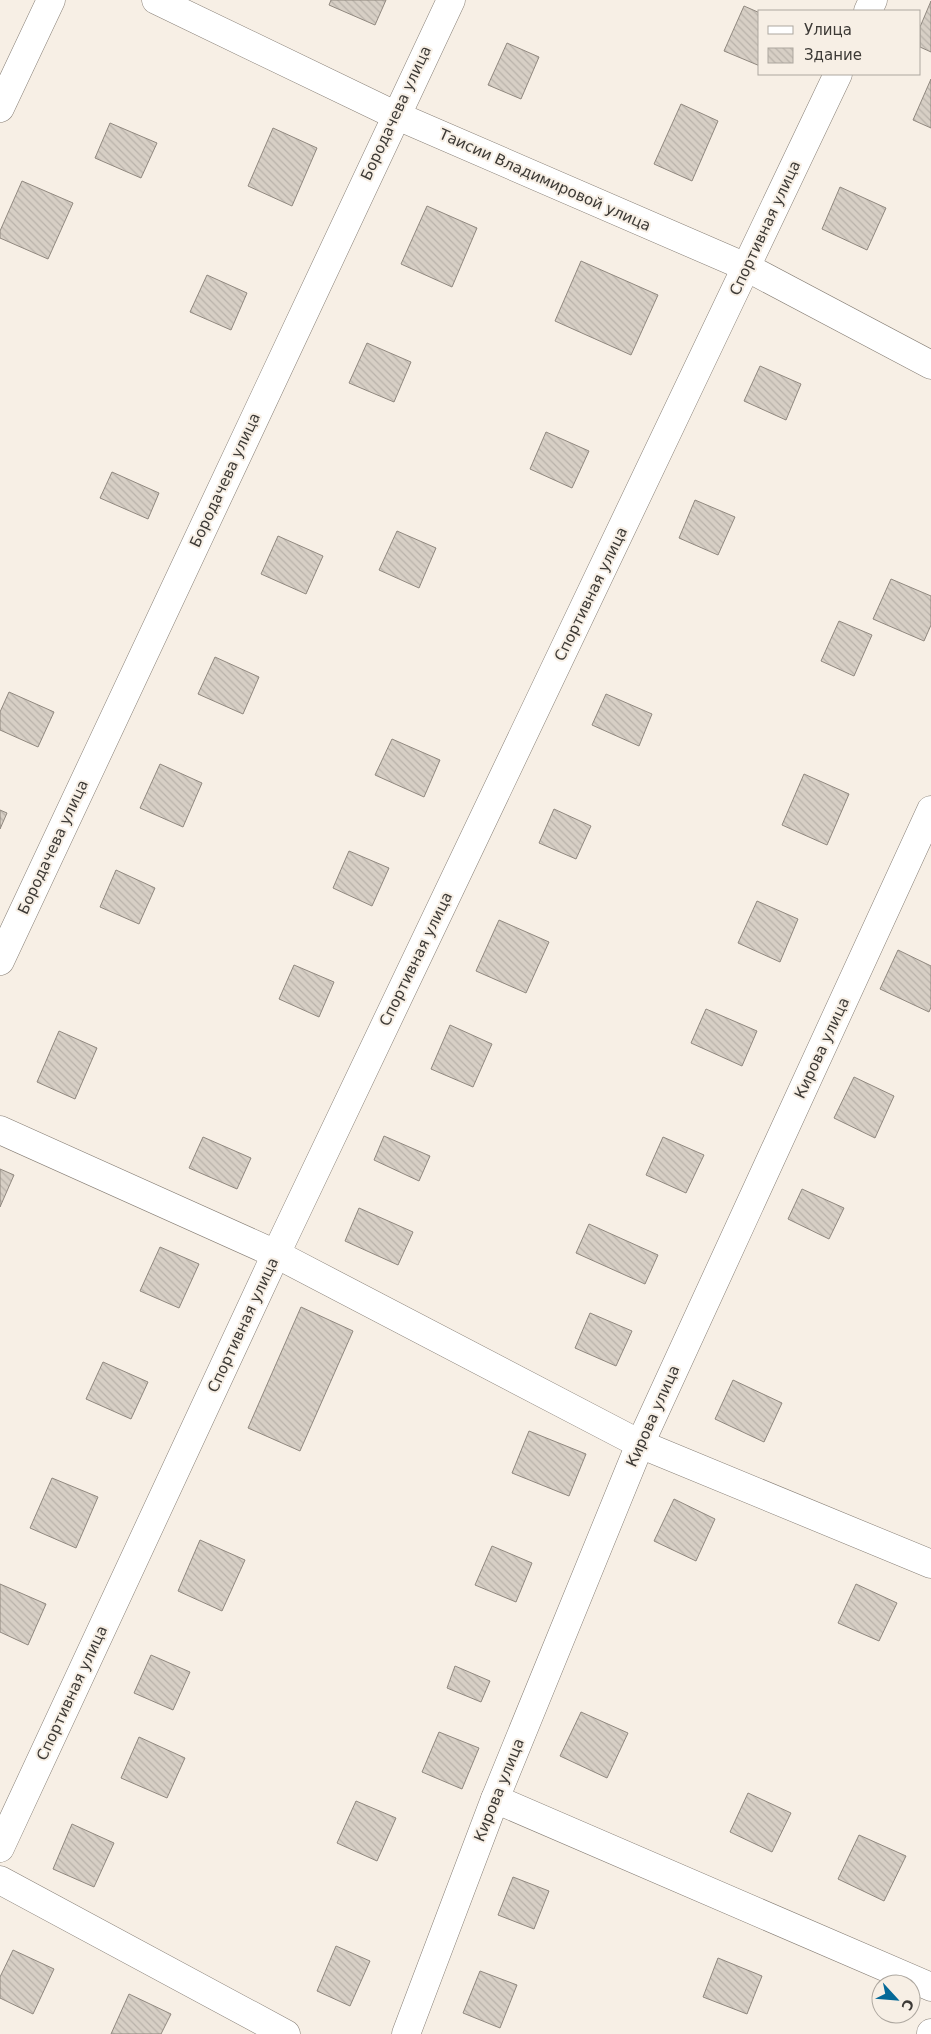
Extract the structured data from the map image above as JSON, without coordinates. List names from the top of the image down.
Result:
{
  "streets": {
    "street": [
      "Бородачева улица",
      "Таисии Владимировой улица",
      "Спортивная улица",
      "Кирова улица"
    ]
  },
  "crossings": [
    ["Бородачева улица", "Таисии Владимировой улица"],
    ["Таисии Владимировой улица", "Спортивная улица"]
  ],
  "legend": ["Улица", "Здание"],
  "north": "bottom right"
}
